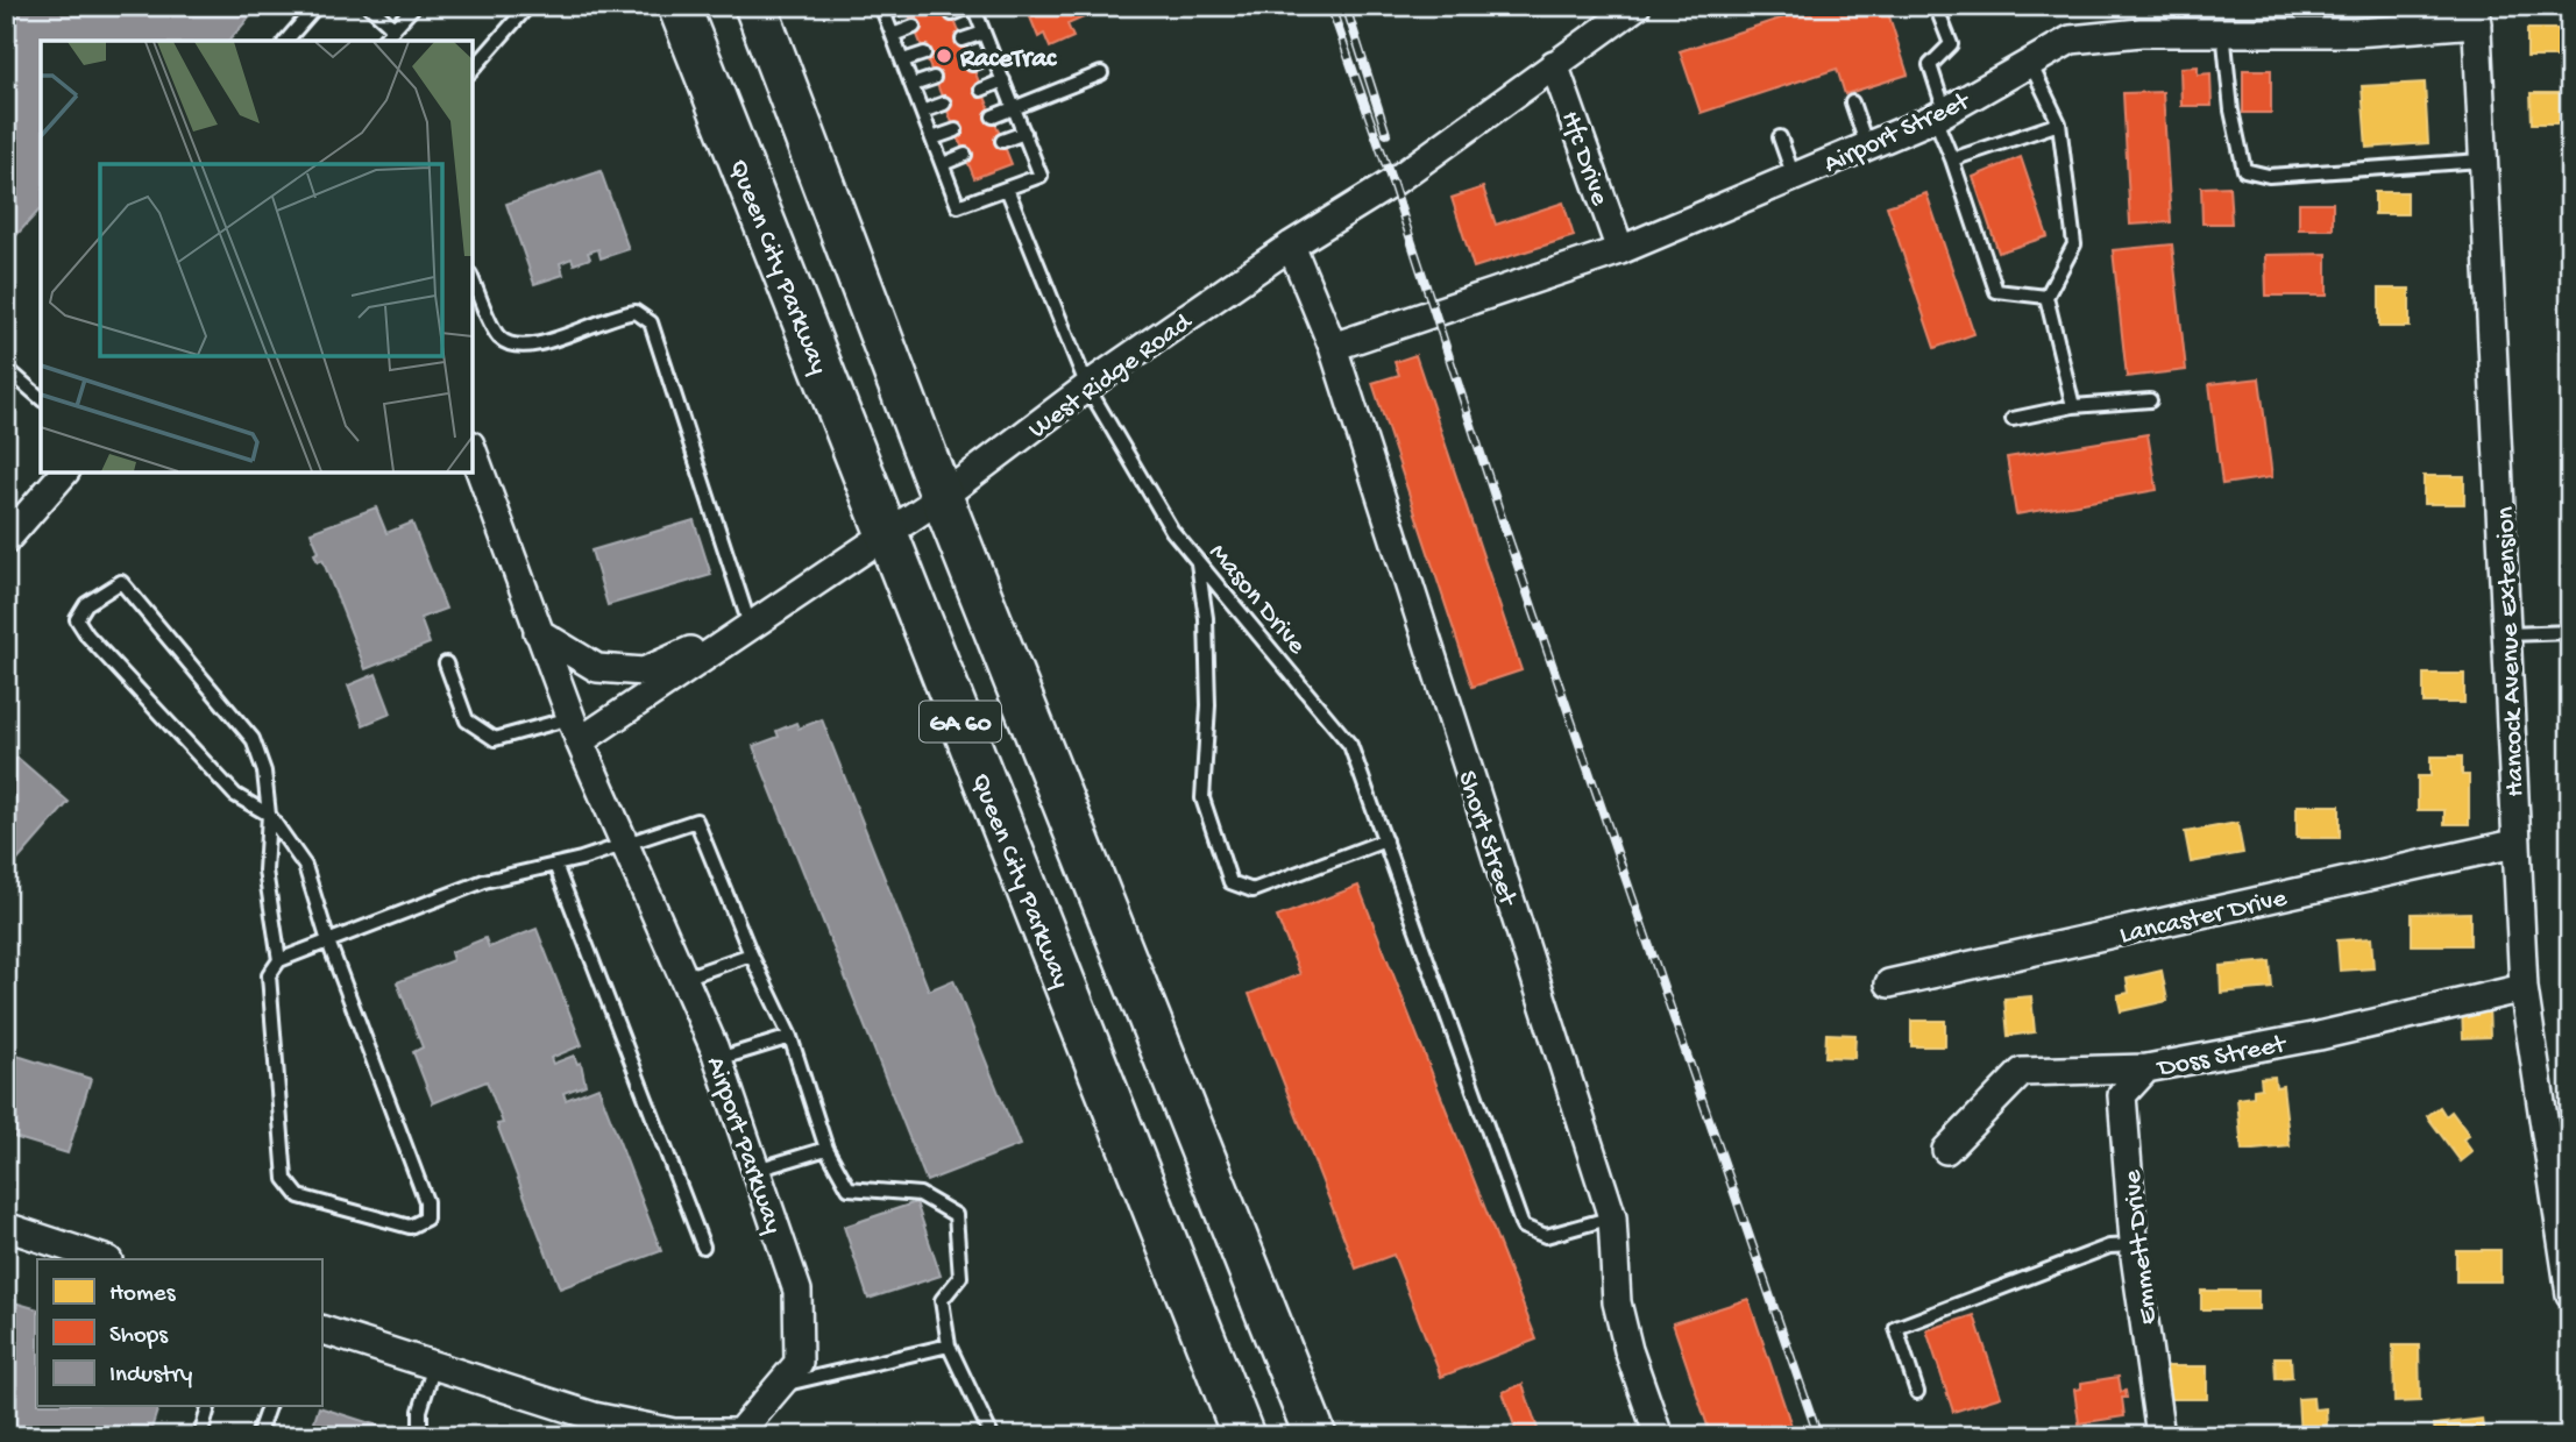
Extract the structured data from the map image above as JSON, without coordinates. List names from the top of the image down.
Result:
{
  "streets": {
    "main road": ["Queen City Parkway", "GA 60"],
    "street": [
      "Airport Street",
      "Hfc Drive",
      "West Ridge Road",
      "Hancock Avenue Extension",
      "Short Street",
      "Lancaster Drive",
      "Doss Street",
      "Airport Parkway",
      "Emmett Drive"
    ],
    "lane": ["Mason Drive"]
  },
  "crossings": [
    ["Airport Street", "Hfc Drive"],
    ["Airport Street", "Hancock Avenue Extension"],
    ["Airport Street", "Short Street"],
    ["Hfc Drive", "West Ridge Road"],
    ["Queen City Parkway", "West Ridge Road"],
    ["West Ridge Road", "Mason Drive"],
    ["West Ridge Road", "GA 60"],
    ["West Ridge Road", "Short Street"],
    ["West Ridge Road", "Airport Parkway"],
    ["Mason Drive", "Short Street"],
    ["Hancock Avenue Extension", "Lancaster Drive"],
    ["Hancock Avenue Extension", "Doss Street"],
    ["Doss Street", "Emmett Drive"]
  ],
  "places": ["RaceTrac"],
  "legend": ["Homes", "Shops", "Industry"]
}
